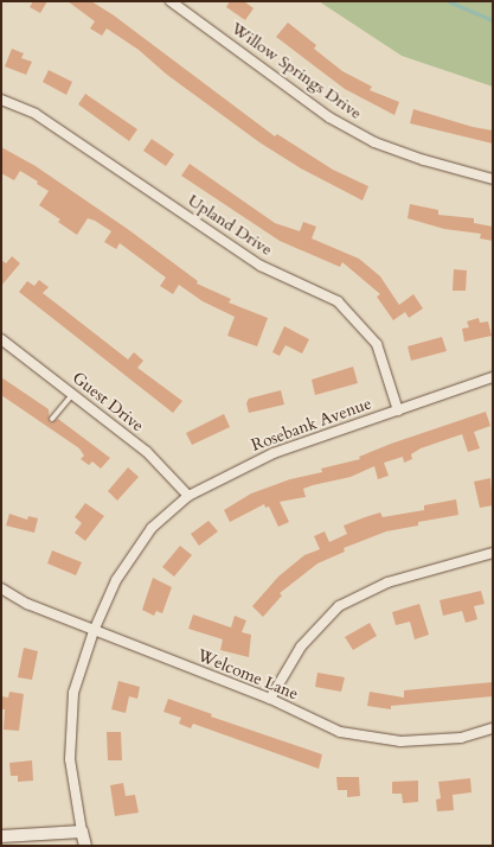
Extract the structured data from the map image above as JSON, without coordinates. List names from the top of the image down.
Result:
{
  "streets": {
    "street": [
      "Willow Springs Drive",
      "Upland Drive",
      "Guest Drive",
      "Rosebank Avenue",
      "Welcome Lane"
    ]
  },
  "crossings": [
    ["Upland Drive", "Rosebank Avenue"],
    ["Guest Drive", "Rosebank Avenue"],
    ["Rosebank Avenue", "Welcome Lane"]
  ]
}
